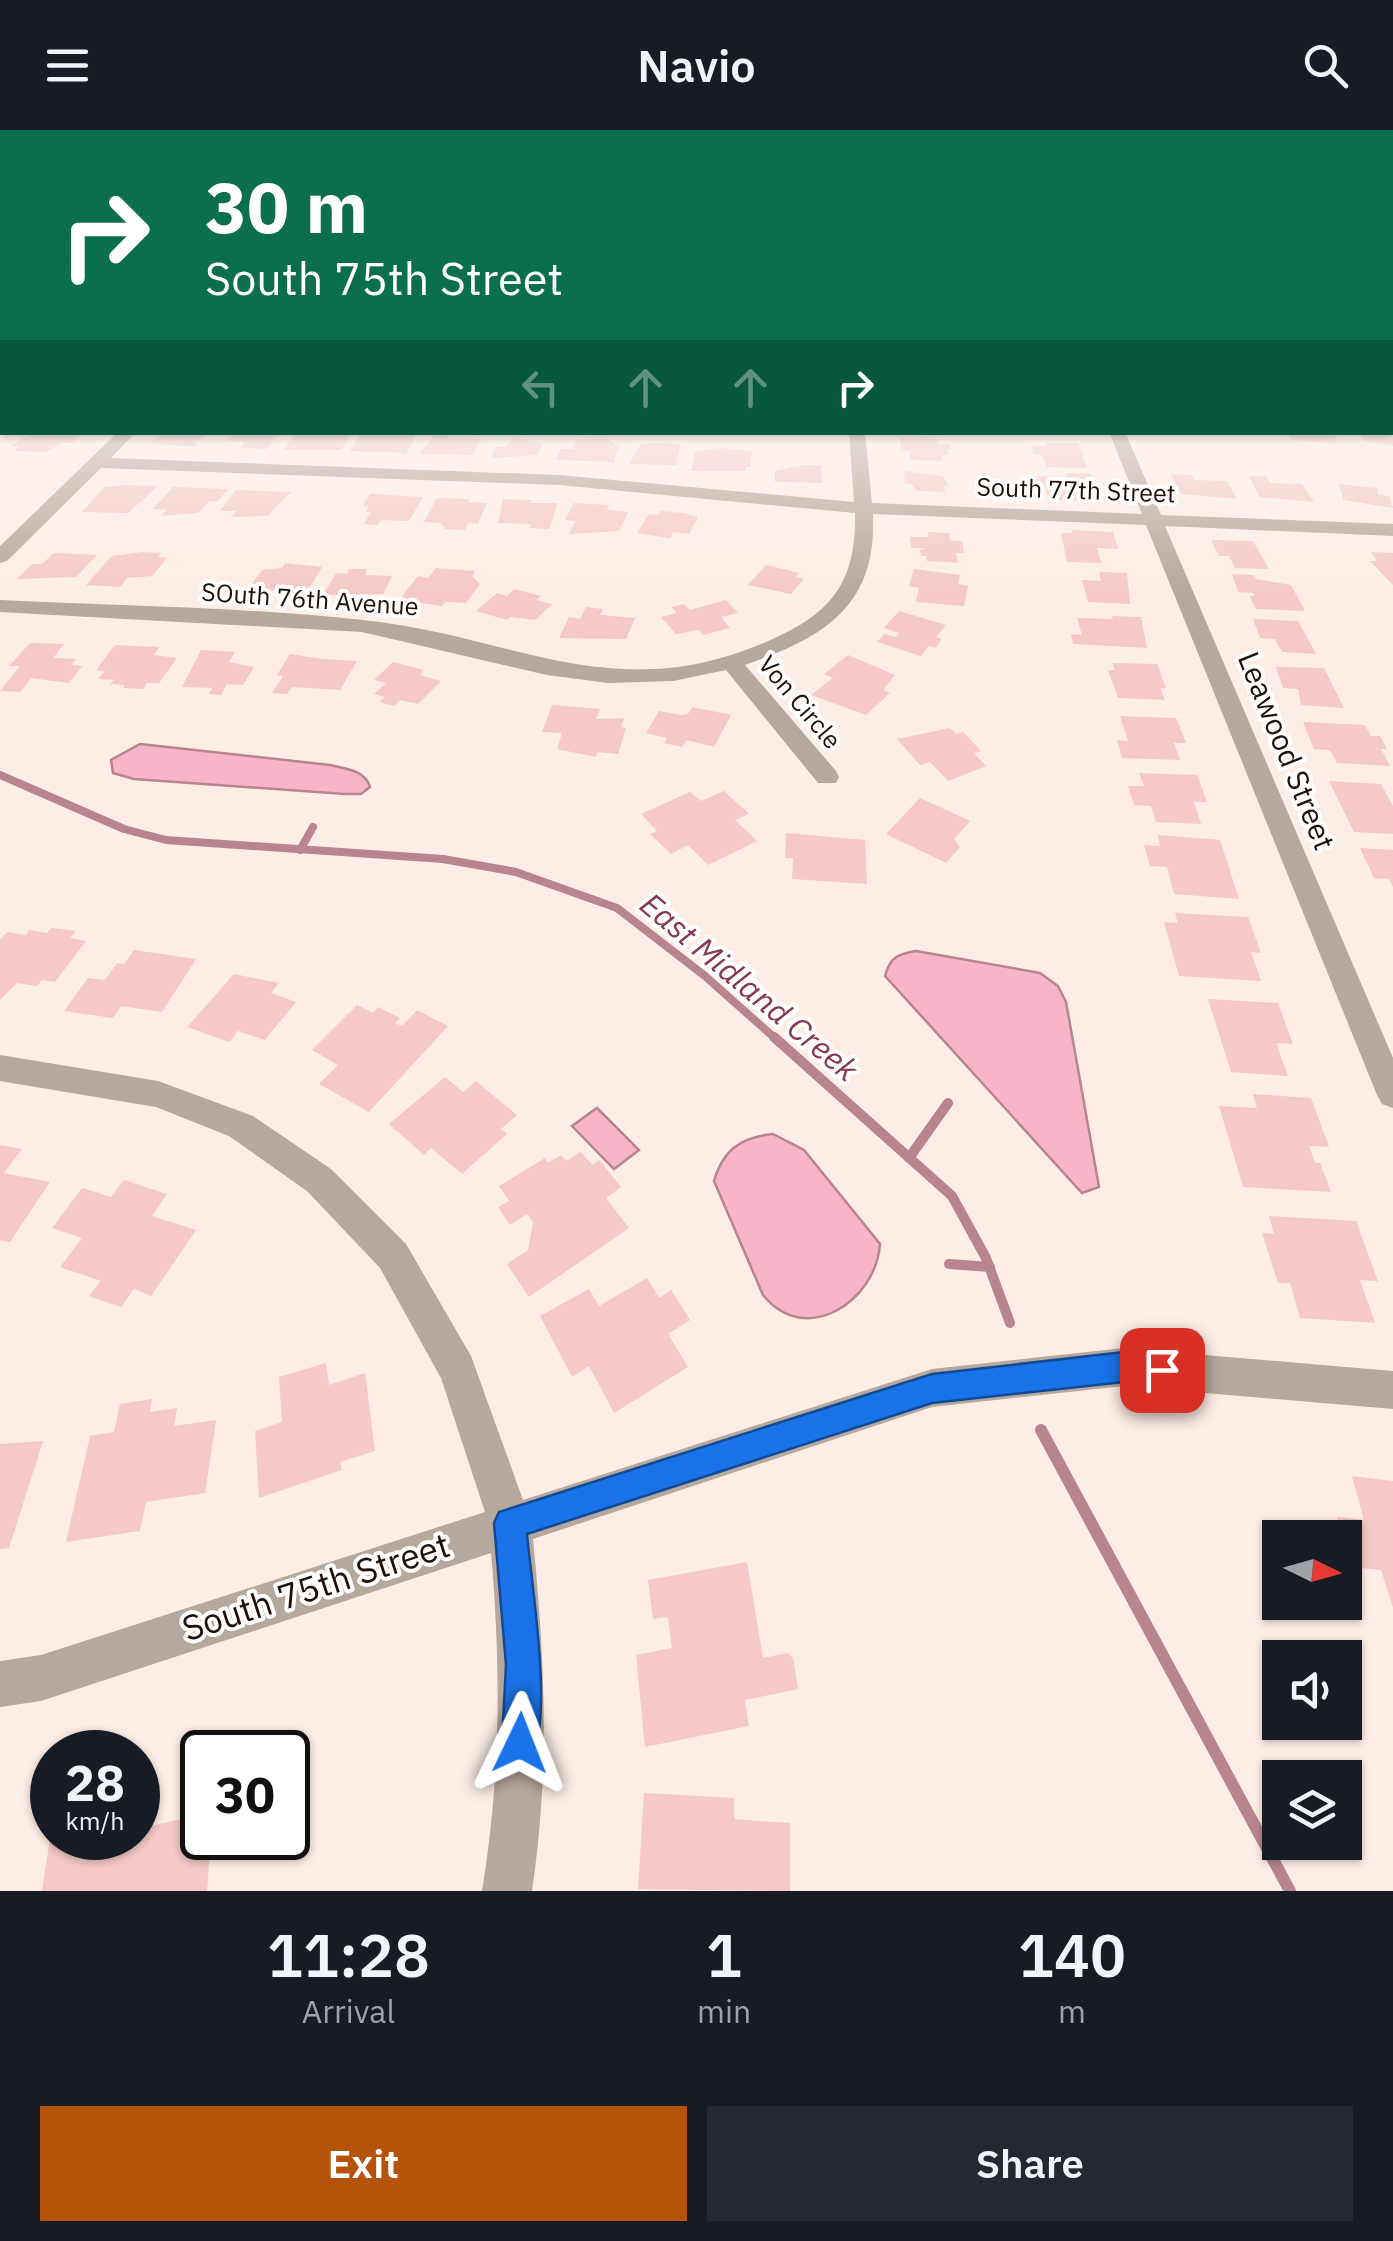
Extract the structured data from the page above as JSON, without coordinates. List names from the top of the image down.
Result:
{
  "streets": {
    "street": [
      "South 77th Street",
      "SOuth 76th Avenue",
      "Von Circle",
      "Leawood Street",
      "South 75th Street"
    ]
  },
  "crossings": [
    ["South 77th Street", "SOuth 76th Avenue"],
    ["South 77th Street", "Leawood Street"],
    ["SOuth 76th Avenue", "Von Circle"]
  ],
  "water": ["East Midland Creek"],
  "north": "right",
  "page": {
    "header": "Navio",
    "turn": ["30 m", "South 75th Street"],
    "speed": "28 km/h",
    "limit": "30",
    "eta": [
      "11:28",
      "Arrival",
      "1",
      "min",
      "140",
      "m"
    ],
    "buttons": ["Exit", "Share"]
  }
}
